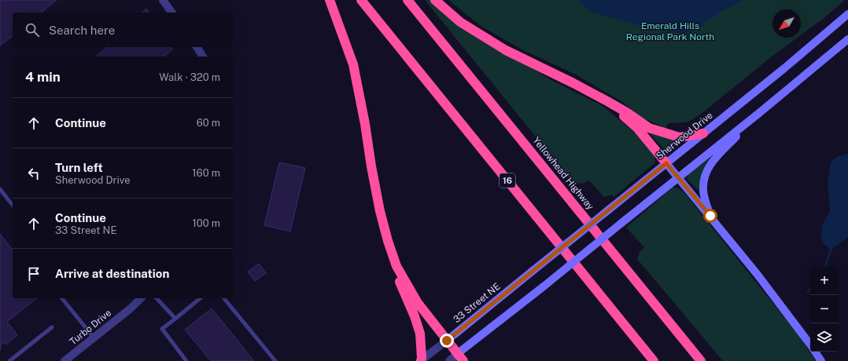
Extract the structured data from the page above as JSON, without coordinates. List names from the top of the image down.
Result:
{
  "streets": {
    "highway": ["Yellowhead Highway", "16"],
    "main road": ["Sherwood Drive", "33 Street NE"],
    "street": ["Turbo Drive"]
  },
  "crossings": [
    ["Sherwood Drive", "33 Street NE"]
  ],
  "parks": ["Emerald Hills Regional Park North"],
  "north": "bottom left",
  "page": {
    "search": "Search here",
    "heading": ["4 min", "Walk · 320 m"],
    "list": [
      ["Continue", "60 m"],
      ["Turn left", "Sherwood Drive", "160 m"],
      ["Continue", "33 Street NE", "100 m"],
      "Arrive at destination"
    ],
    "map_buttons": ["+", "−"]
  }
}
